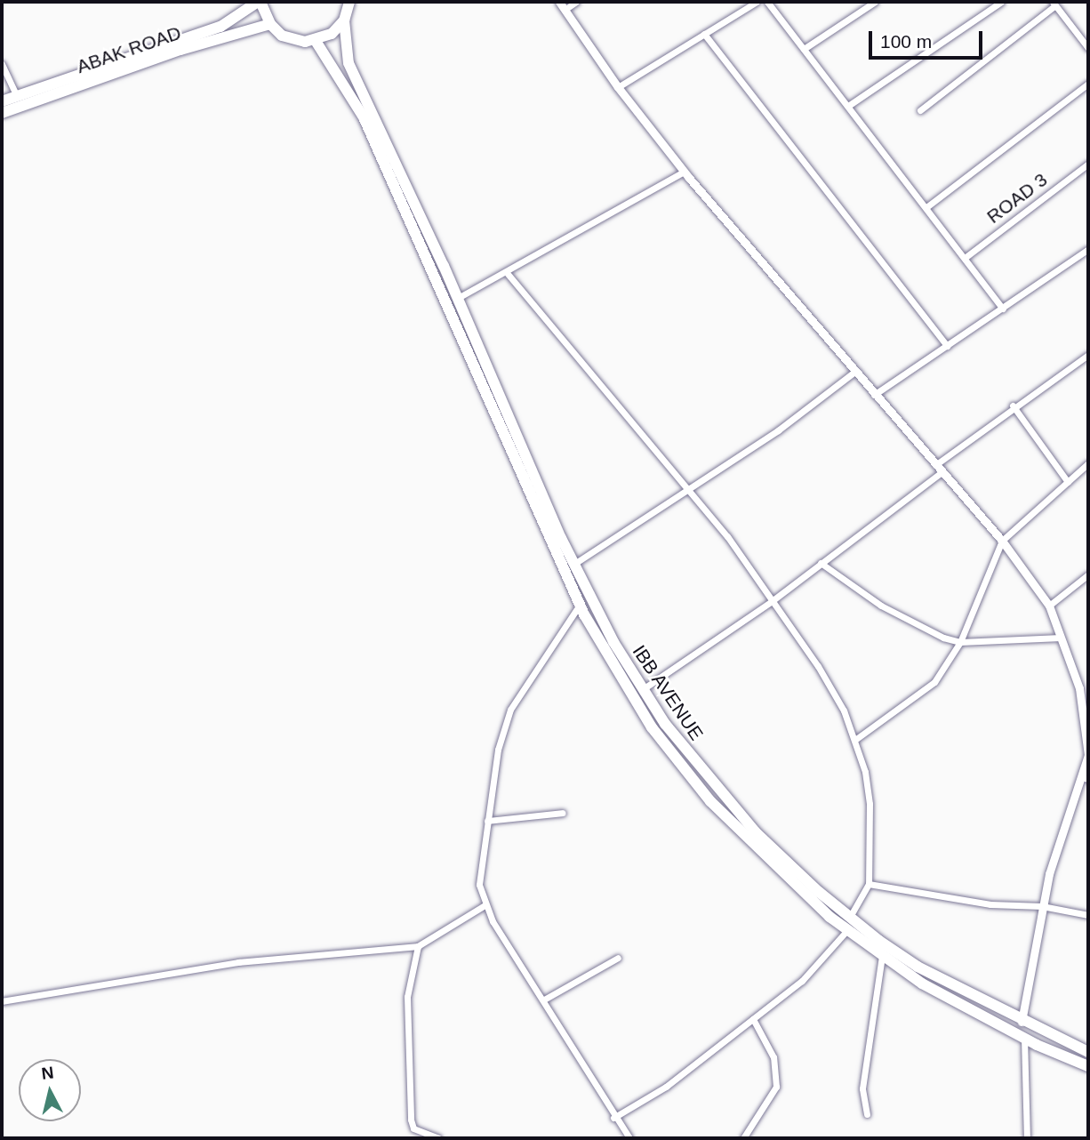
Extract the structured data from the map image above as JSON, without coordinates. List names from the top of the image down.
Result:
{
  "streets": {
    "main road": ["ABAK ROAD", "IBB AVENUE"],
    "street": ["ROAD 3"]
  },
  "scale_bar": "100 m",
  "north": "top"
}
